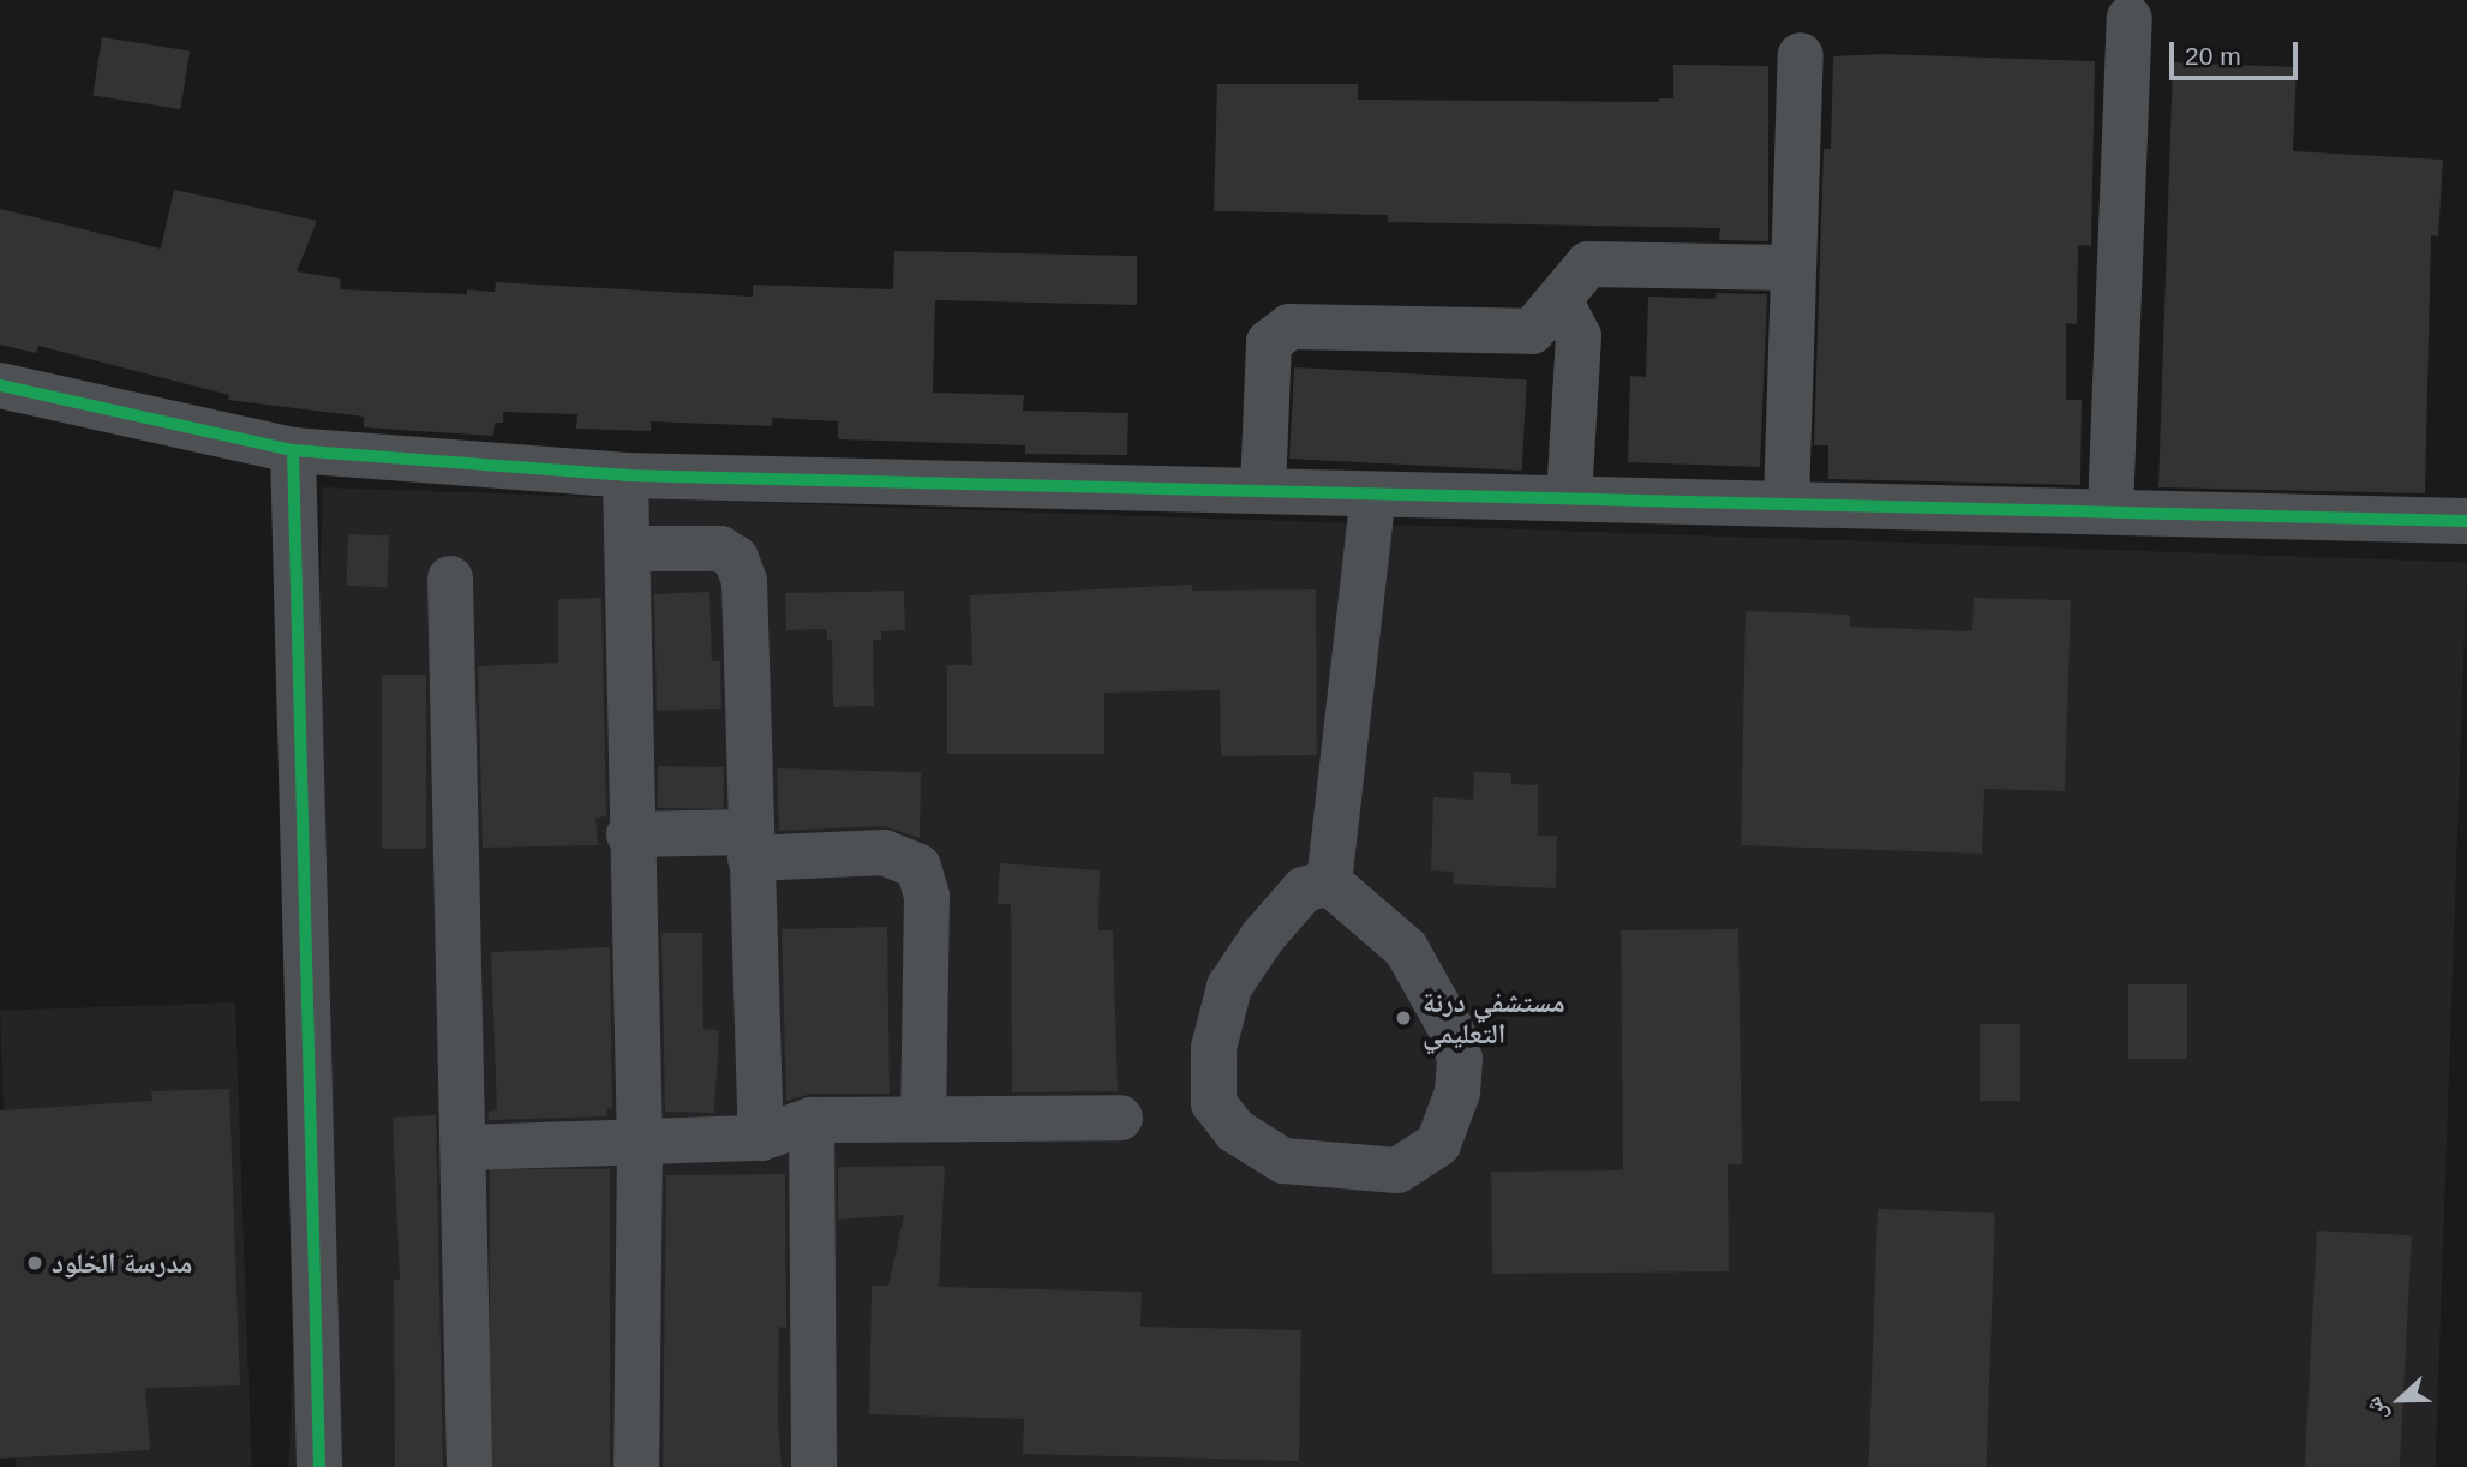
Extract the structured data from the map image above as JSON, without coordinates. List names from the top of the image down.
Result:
{
  "places": ["مستشفي درنة التعليمي", "مدرسة الخلود"],
  "scale_bar": "20 m",
  "north": "left"
}
